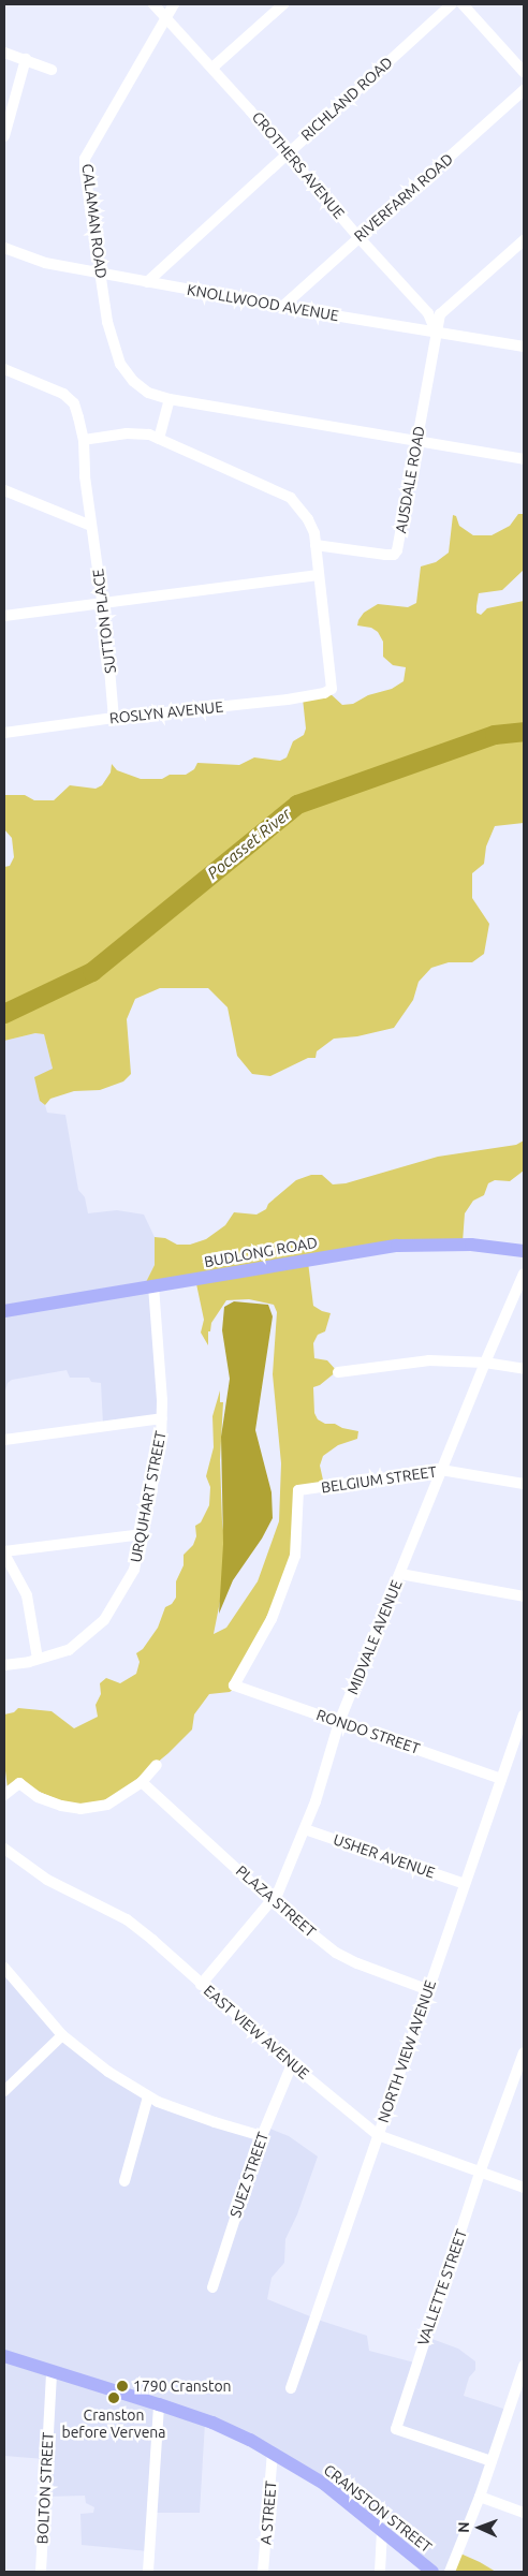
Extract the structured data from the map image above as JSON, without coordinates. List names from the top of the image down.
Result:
{
  "streets": {
    "main road": ["BUDLONG ROAD", "CRANSTON STREET"],
    "street": [
      "RICHLAND ROAD",
      "CROTHERS AVENUE",
      "RIVERFARM ROAD",
      "CALAMAN ROAD",
      "KNOLLWOOD AVENUE",
      "AUSDALE ROAD",
      "SUTTON PLACE",
      "ROSLYN AVENUE",
      "BELGIUM STREET",
      "URQUHART STREET",
      "MIDVALE AVENUE",
      "RONDO STREET",
      "USHER AVENUE",
      "PLAZA STREET",
      "EAST VIEW AVENUE",
      "NORTH VIEW AVENUE",
      "SUEZ STREET",
      "VALLETTE STREET",
      "BOLTON STREET",
      "A STREET"
    ]
  },
  "crossings": [
    ["RICHLAND ROAD", "CROTHERS AVENUE"],
    ["RICHLAND ROAD", "KNOLLWOOD AVENUE"],
    ["CROTHERS AVENUE", "RIVERFARM ROAD"],
    ["CROTHERS AVENUE", "CALAMAN ROAD"],
    ["CROTHERS AVENUE", "KNOLLWOOD AVENUE"],
    ["CROTHERS AVENUE", "AUSDALE ROAD"],
    ["RIVERFARM ROAD", "KNOLLWOOD AVENUE"],
    ["CALAMAN ROAD", "KNOLLWOOD AVENUE"],
    ["CALAMAN ROAD", "AUSDALE ROAD"],
    ["KNOLLWOOD AVENUE", "AUSDALE ROAD"],
    ["SUTTON PLACE", "ROSLYN AVENUE"],
    ["BUDLONG ROAD", "URQUHART STREET"],
    ["BELGIUM STREET", "MIDVALE AVENUE"],
    ["BELGIUM STREET", "RONDO STREET"],
    ["MIDVALE AVENUE", "RONDO STREET"],
    ["MIDVALE AVENUE", "USHER AVENUE"],
    ["MIDVALE AVENUE", "PLAZA STREET"],
    ["MIDVALE AVENUE", "EAST VIEW AVENUE"],
    ["RONDO STREET", "NORTH VIEW AVENUE"],
    ["USHER AVENUE", "NORTH VIEW AVENUE"],
    ["PLAZA STREET", "NORTH VIEW AVENUE"],
    ["EAST VIEW AVENUE", "NORTH VIEW AVENUE"],
    ["EAST VIEW AVENUE", "SUEZ STREET"],
    ["EAST VIEW AVENUE", "VALLETTE STREET"],
    ["BOLTON STREET", "CRANSTON STREET"],
    ["CRANSTON STREET", "A STREET"]
  ],
  "water": ["Pocasset River"],
  "places": ["1790 Cranston", "Cranston before Vervena"],
  "north": "left"
}
